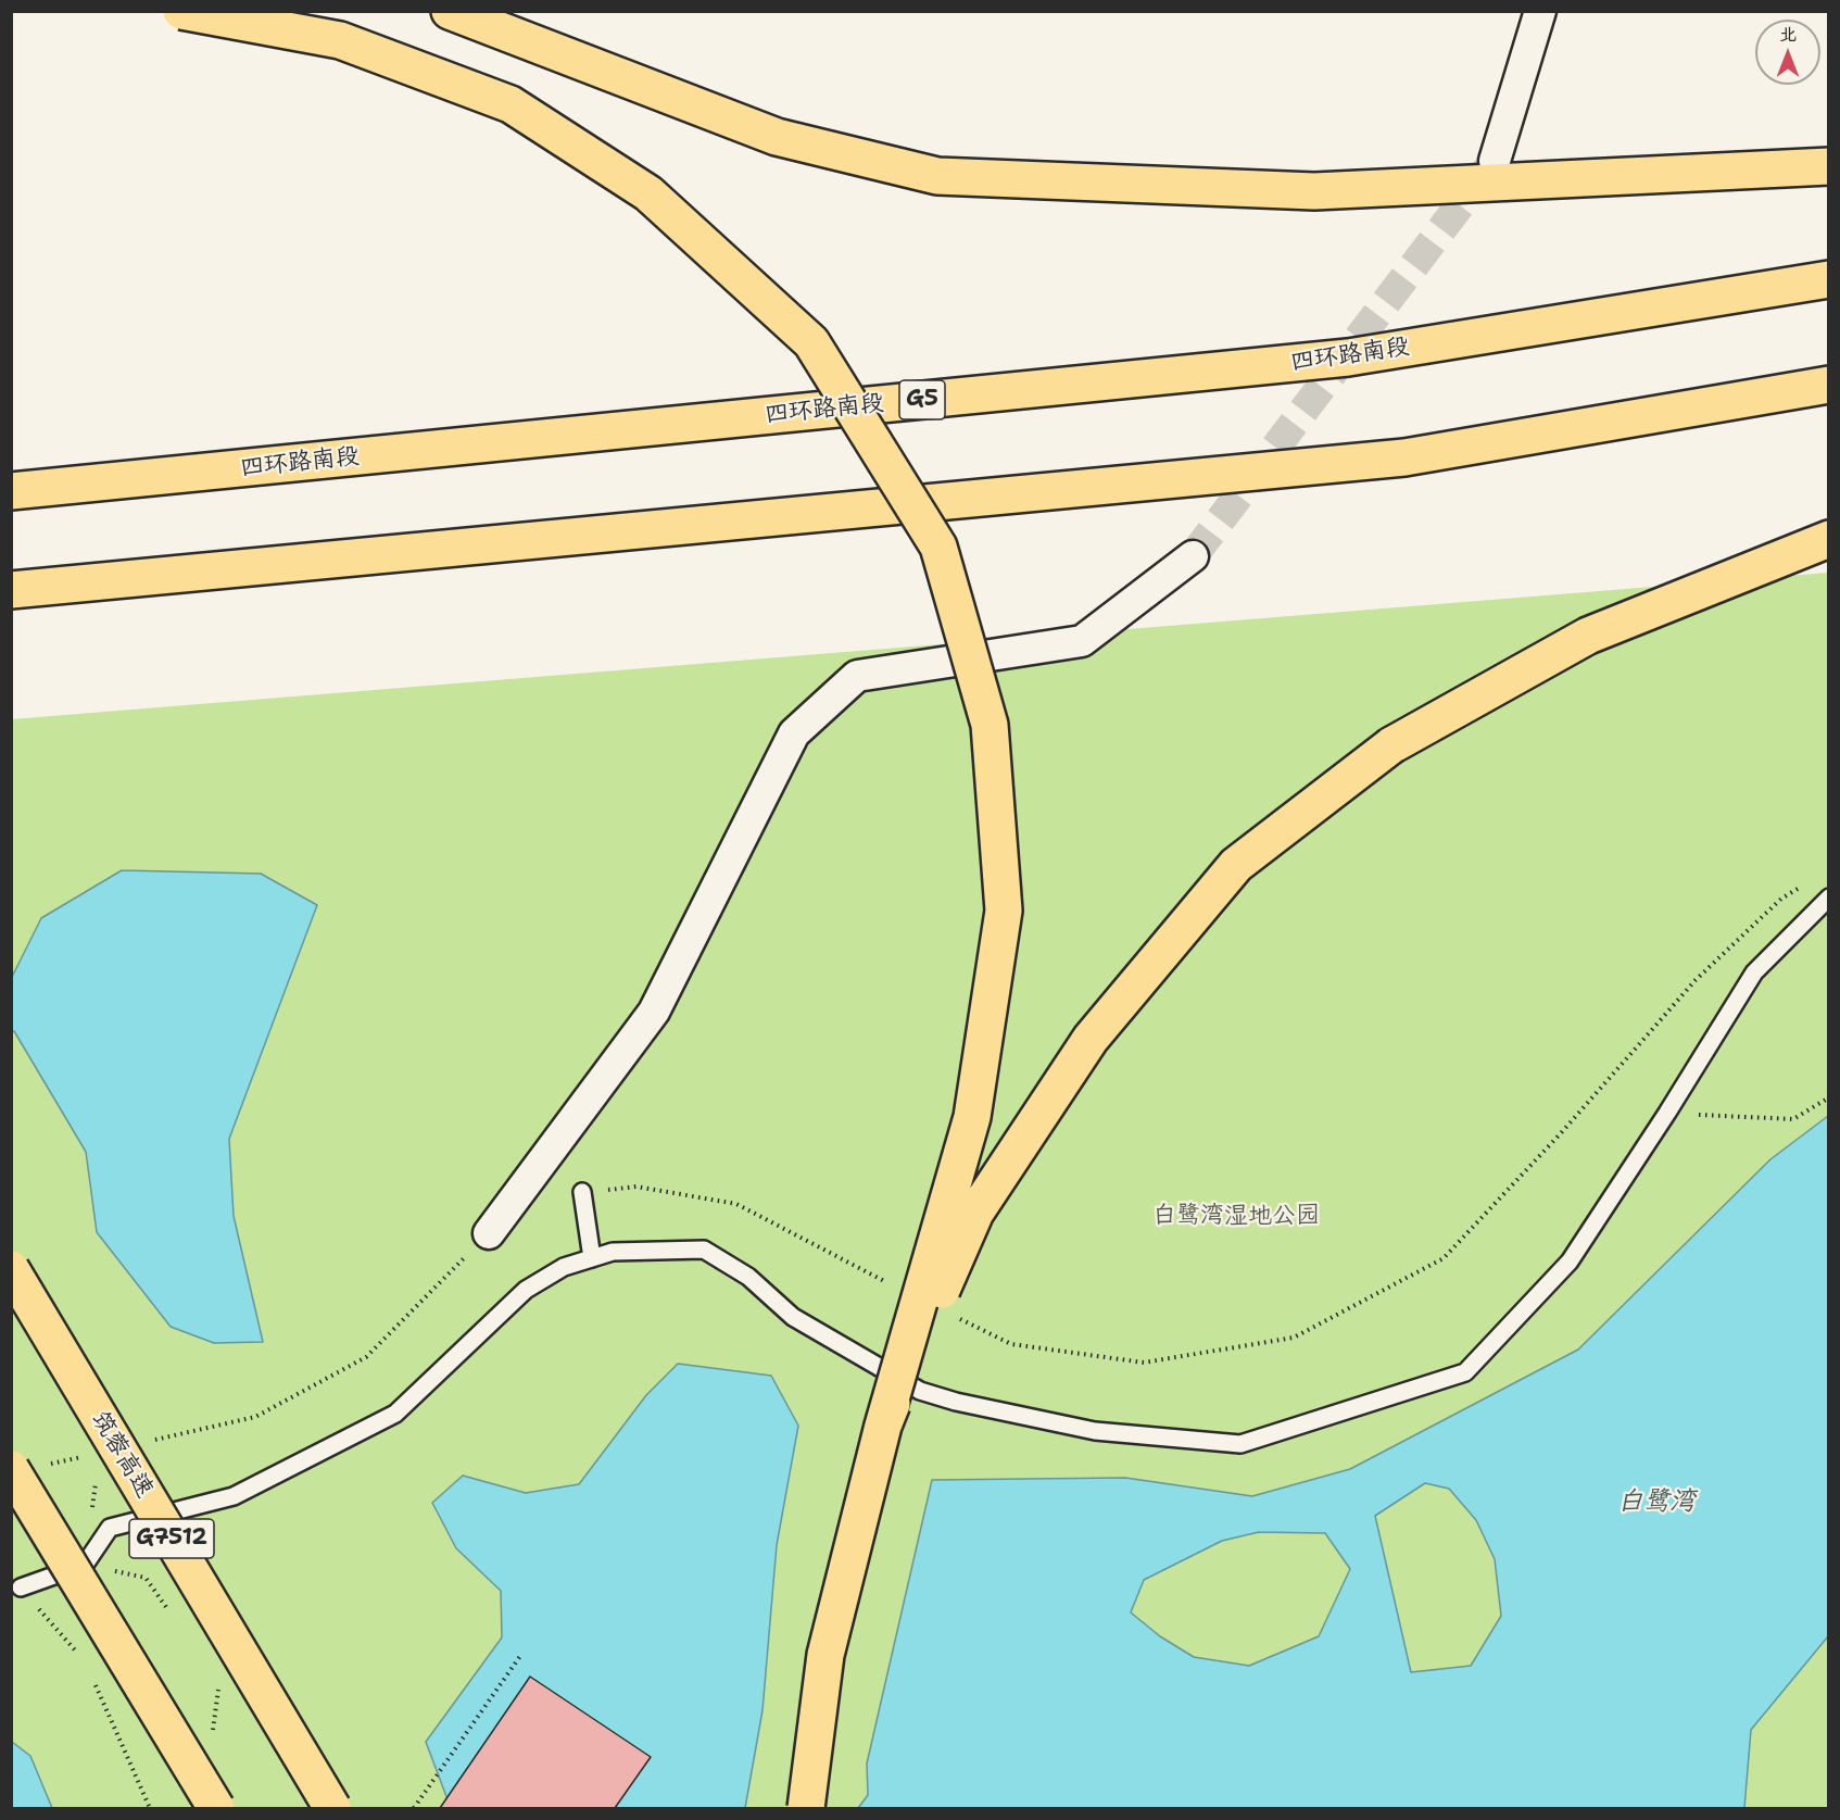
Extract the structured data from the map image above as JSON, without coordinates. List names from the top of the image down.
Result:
{
  "streets": {
    "highway": [
      "四环路南段",
      "G5",
      "筑蓉高速",
      "G7512"
    ]
  },
  "water": ["白鹭湾"],
  "parks": ["白鹭湾湿地公园"],
  "north": "top"
}
